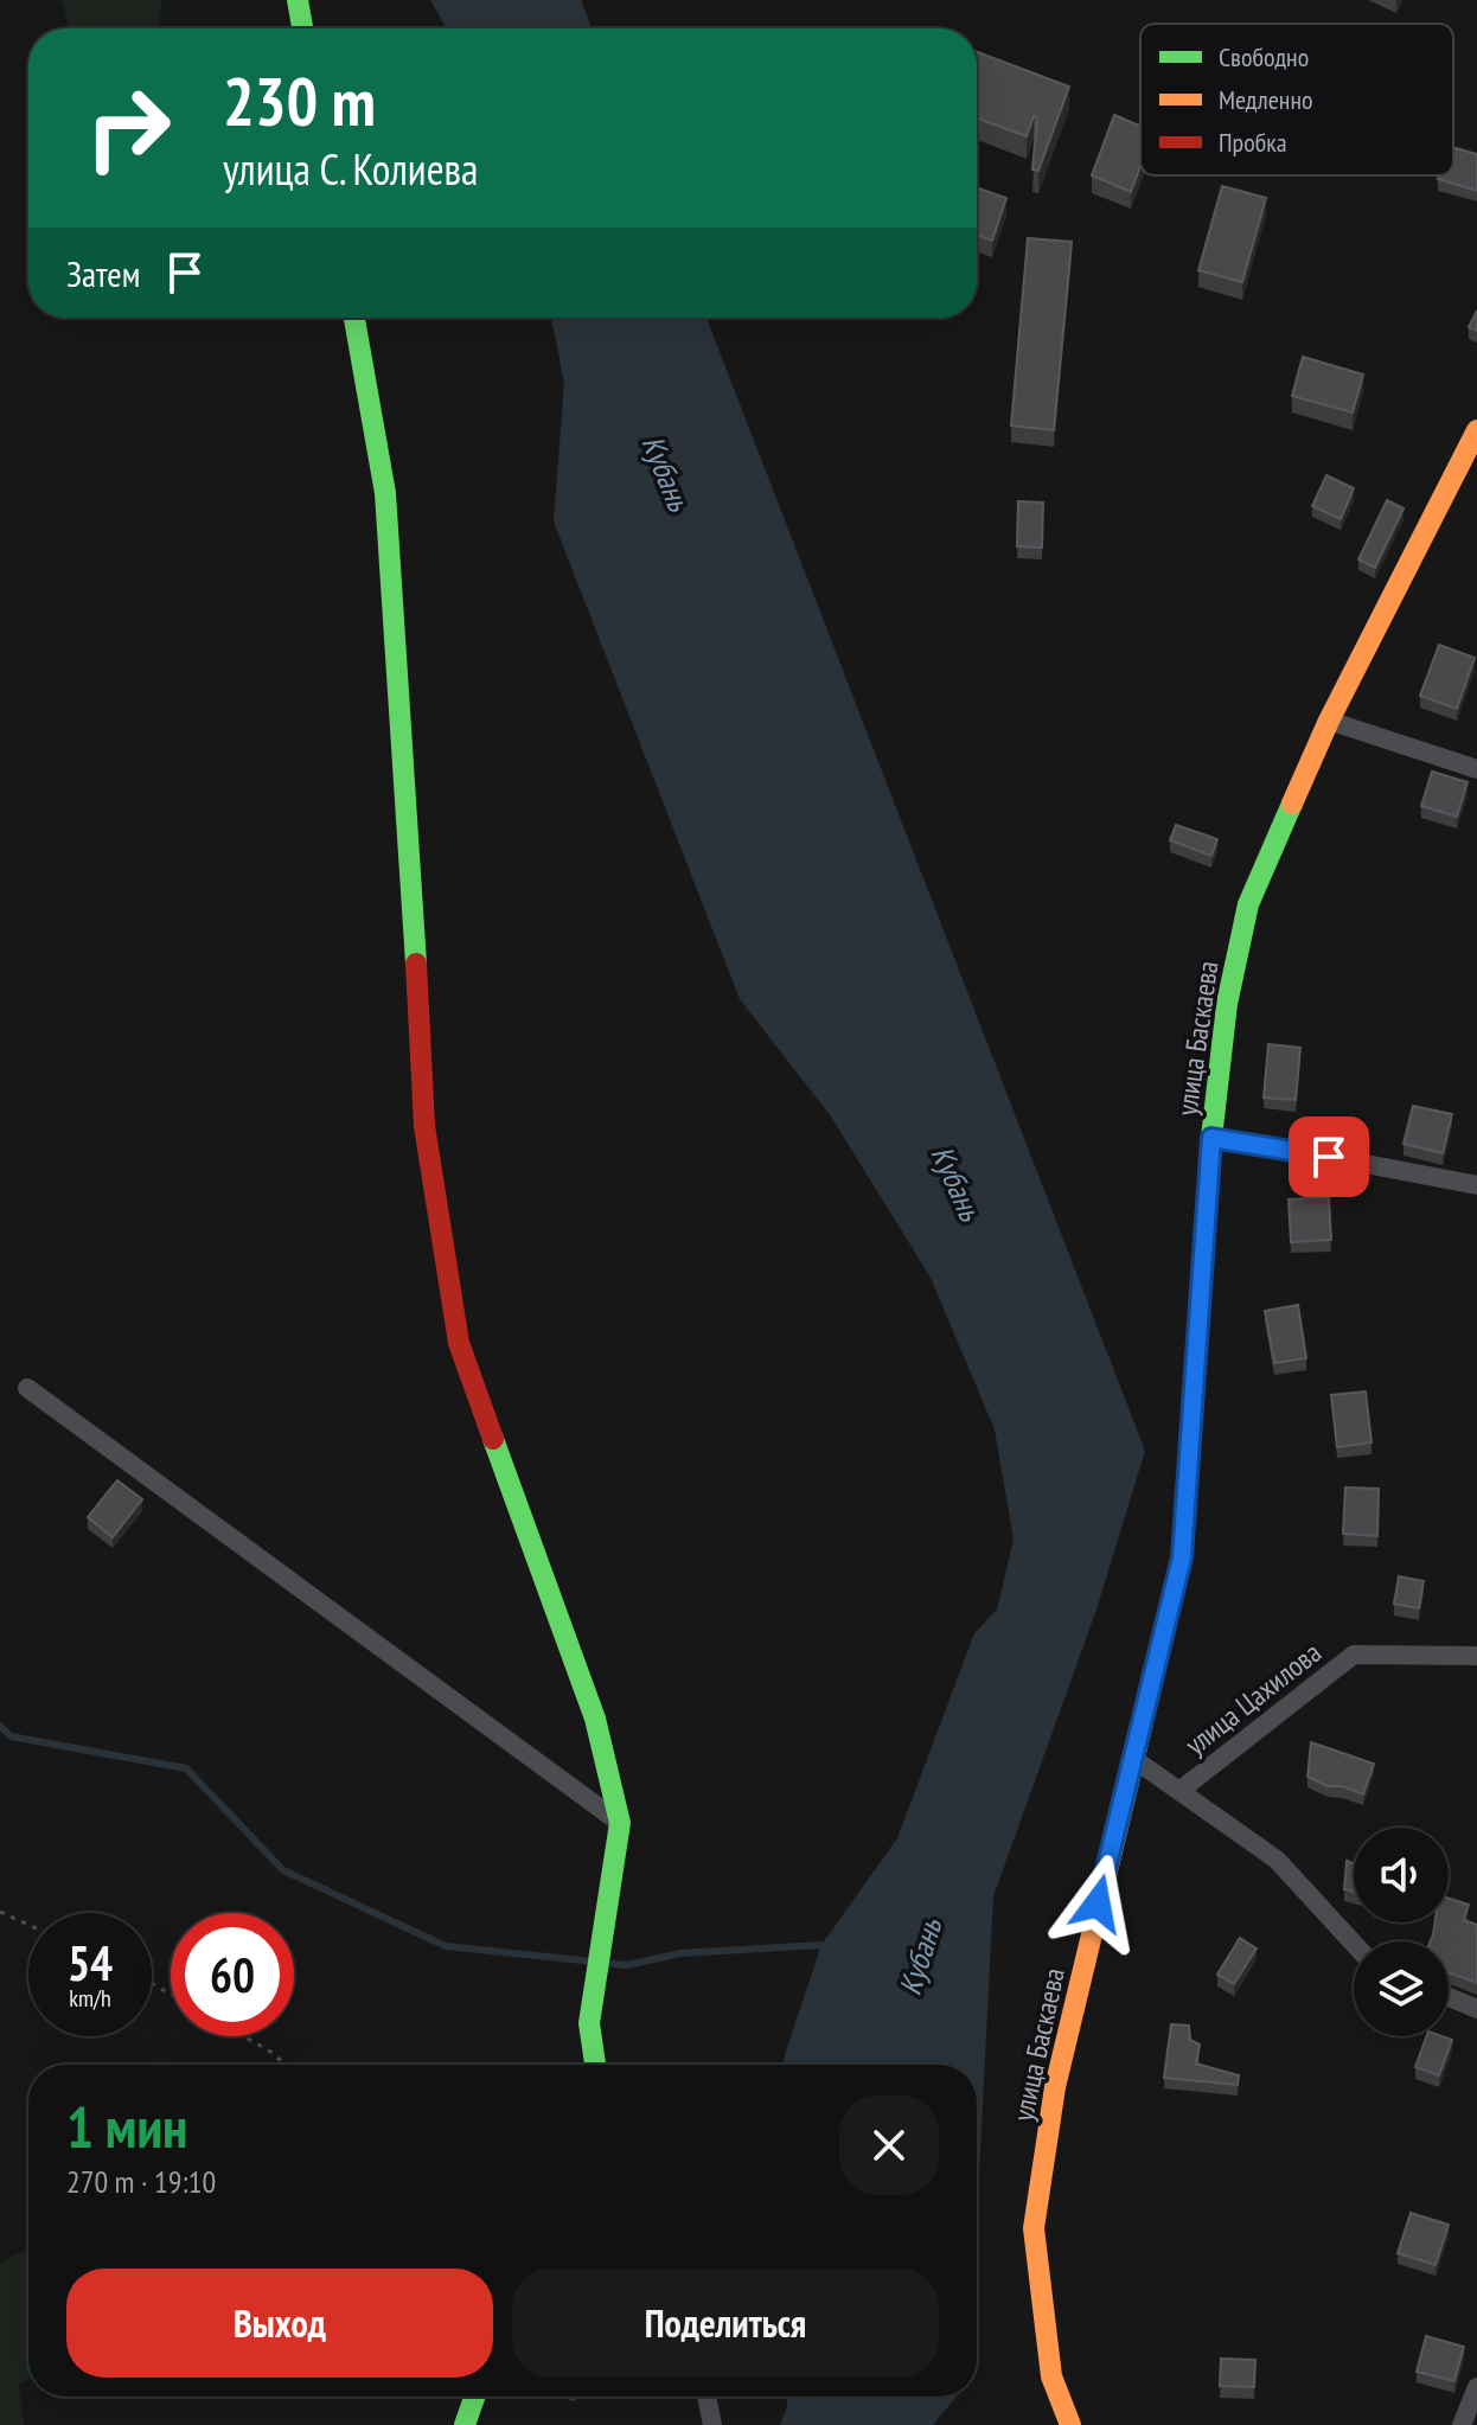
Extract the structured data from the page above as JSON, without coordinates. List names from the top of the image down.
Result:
{
  "streets": {
    "main road": ["улица Баскаева"],
    "street": ["улица Цахилова"]
  },
  "water": ["Кубань"],
  "legend": ["Свободно", "Медленно", "Пробка"],
  "page": {
    "turn": ["230 m", "улица С. Колиева"],
    "then": "Затем",
    "speed": "54 km/h",
    "limit": "60",
    "heading": ["1 мин", "270 m · 19:10"],
    "buttons": ["Выход", "Поделиться"]
  }
}
